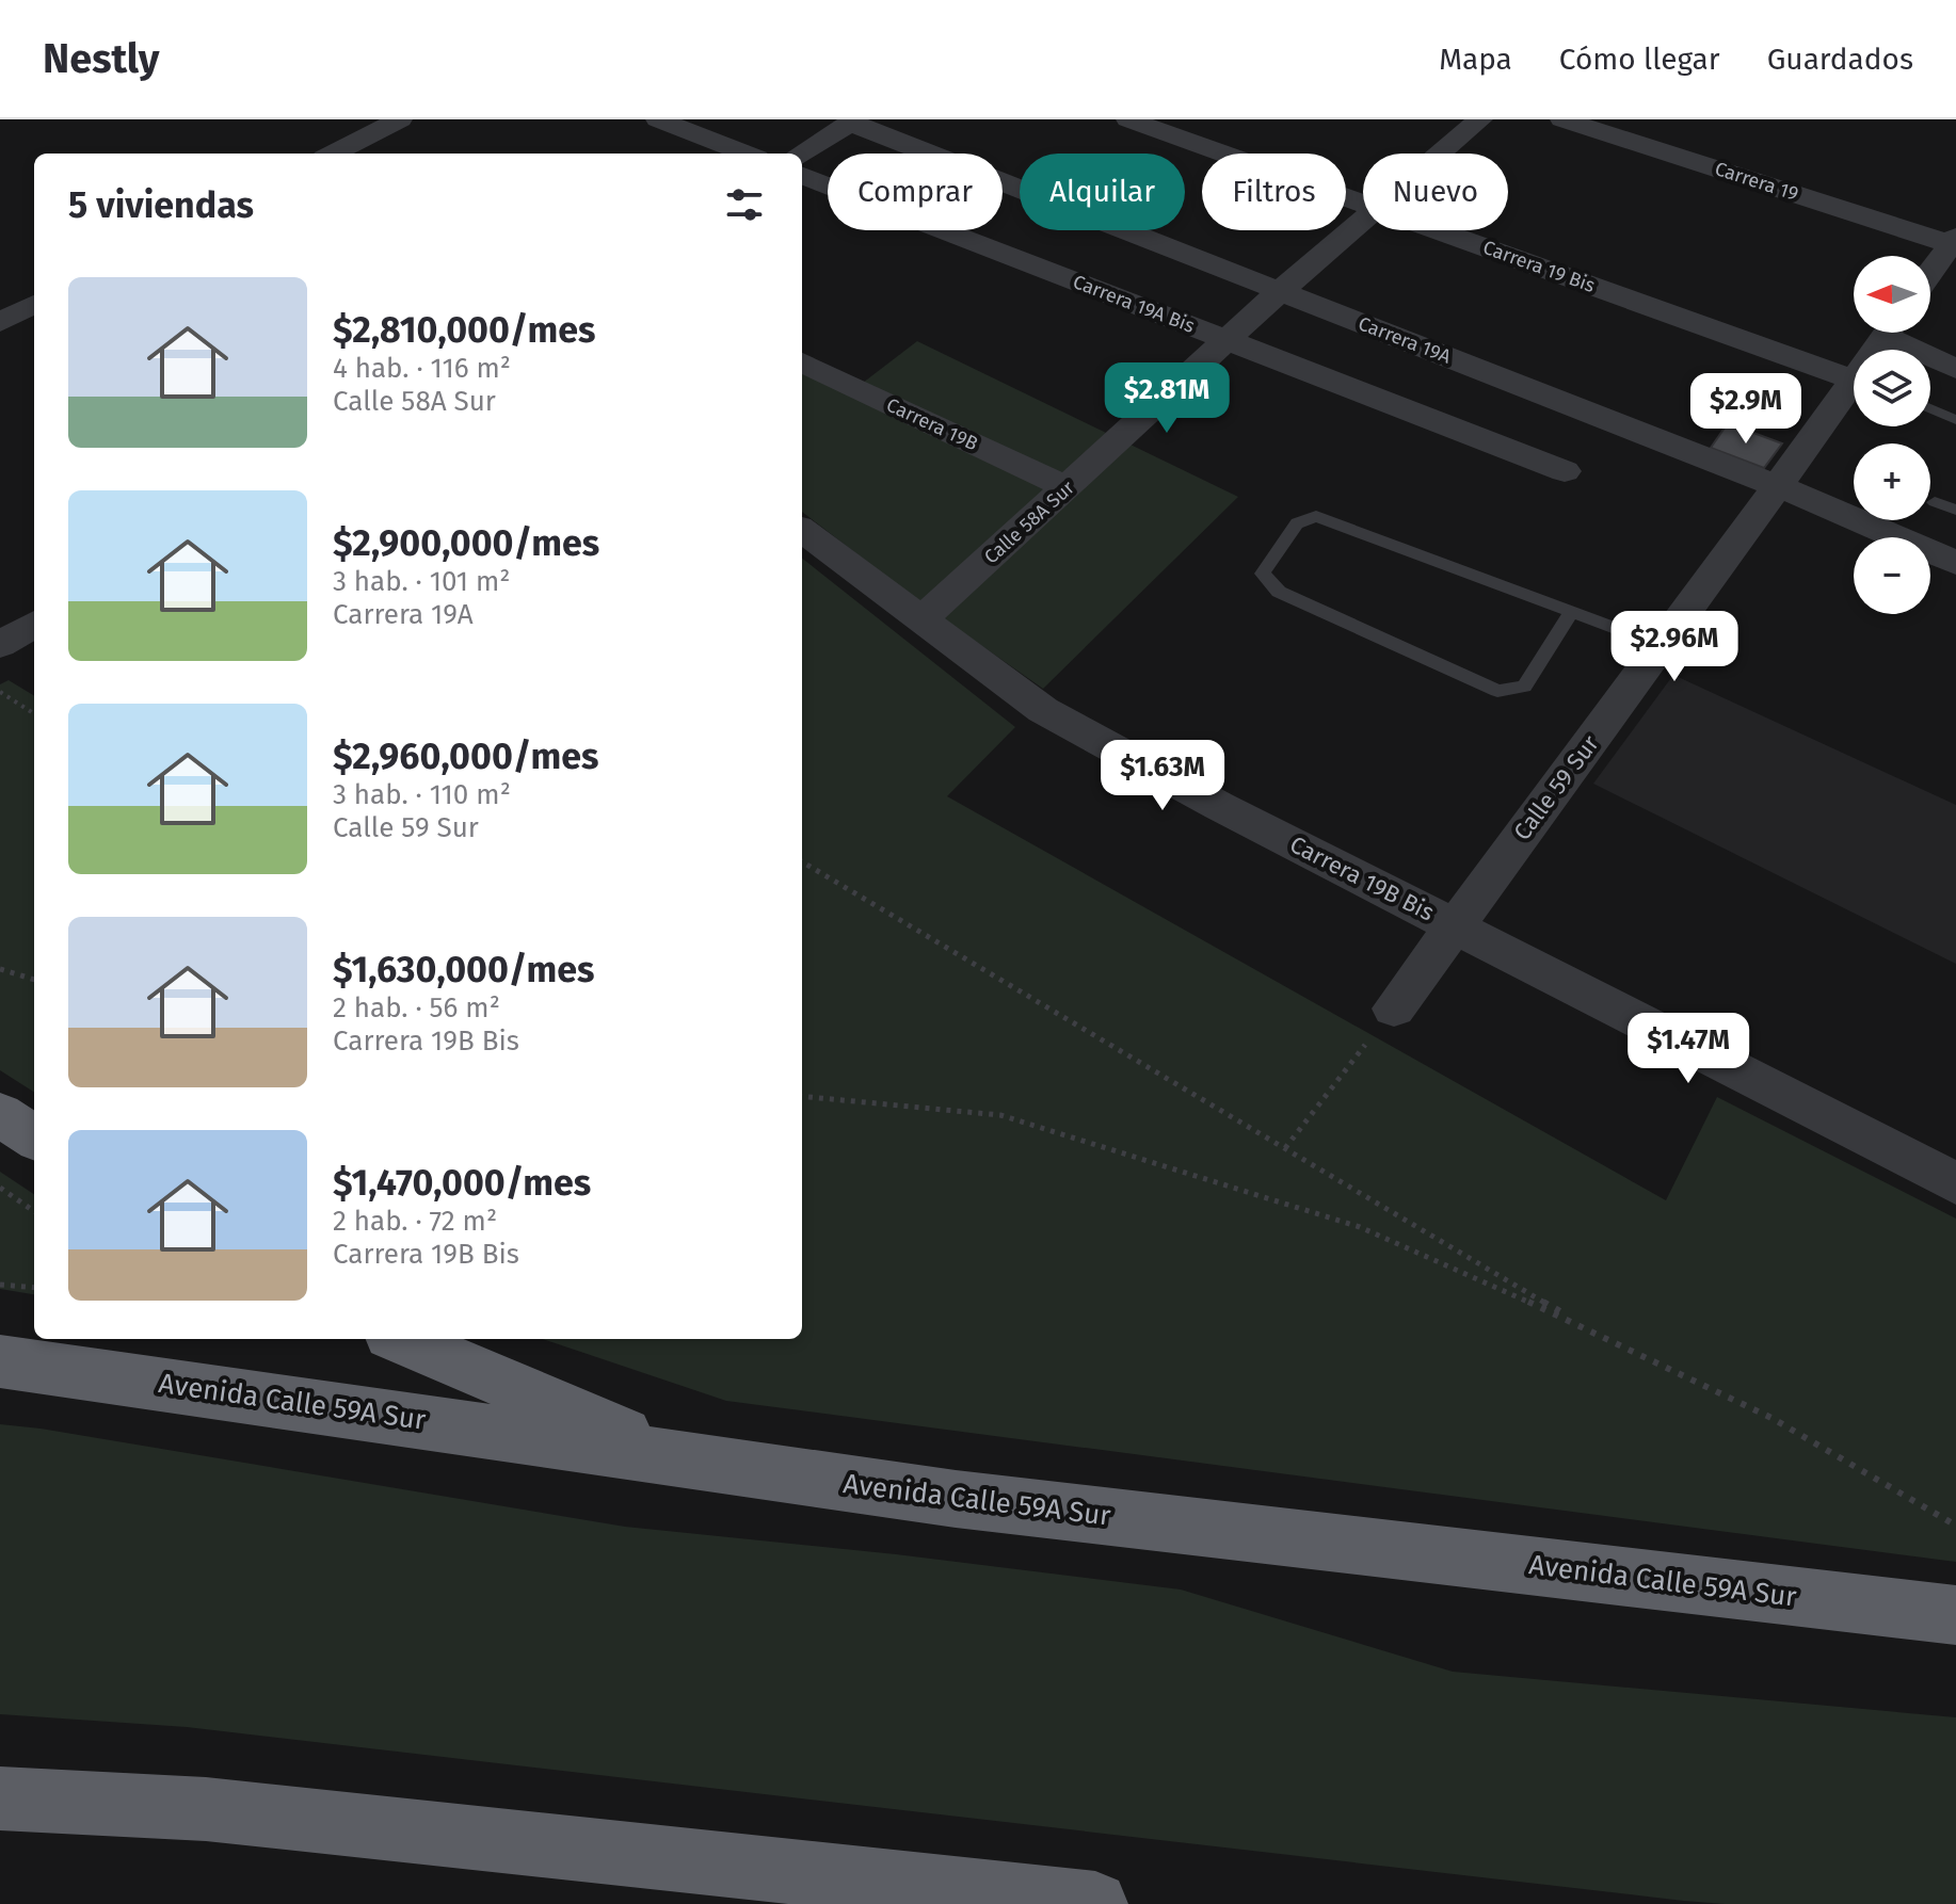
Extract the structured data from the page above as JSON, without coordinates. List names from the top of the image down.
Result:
{
  "streets": {
    "highway": ["Avenida Calle 59A Sur"],
    "street": [
      "Carrera 19",
      "Carrera 19 Bis",
      "Carrera 19A Bis",
      "Carrera 19A",
      "Carrera 19B",
      "Calle 58A Sur",
      "Calle 59 Sur",
      "Carrera 19B Bis"
    ]
  },
  "crossings": [
    ["Carrera 19A Bis", "Calle 58A Sur"],
    ["Carrera 19A", "Calle 58A Sur"],
    ["Carrera 19A", "Calle 59 Sur"],
    ["Carrera 19B", "Calle 58A Sur"],
    ["Calle 58A Sur", "Carrera 19B Bis"],
    ["Calle 59 Sur", "Carrera 19B Bis"]
  ],
  "north": "left",
  "page": {
    "header": "Nestly",
    "nav": ["Mapa", "Cómo llegar", "Guardados"],
    "chip": [
      "Comprar",
      "Alquilar",
      "Filtros",
      "Nuevo"
    ],
    "heading": "5 viviendas",
    "map_buttons": ["+", "−"],
    "list": [
      {
        "name": "$2,810,000/mes",
        "note": "4 hab. · 116 m² · Calle 58A Sur"
      },
      {
        "name": "$2,900,000/mes",
        "note": "3 hab. · 101 m² · Carrera 19A"
      },
      {
        "name": "$2,960,000/mes",
        "note": "3 hab. · 110 m² · Calle 59 Sur"
      },
      {
        "name": "$1,630,000/mes",
        "note": "2 hab. · 56 m² · Carrera 19B Bis"
      },
      {
        "name": "$1,470,000/mes",
        "note": "2 hab. · 72 m² · Carrera 19B Bis"
      }
    ],
    "price": [
      "$2.81M",
      "$2.9M",
      "$2.96M",
      "$1.63M",
      "$1.47M"
    ]
  }
}
